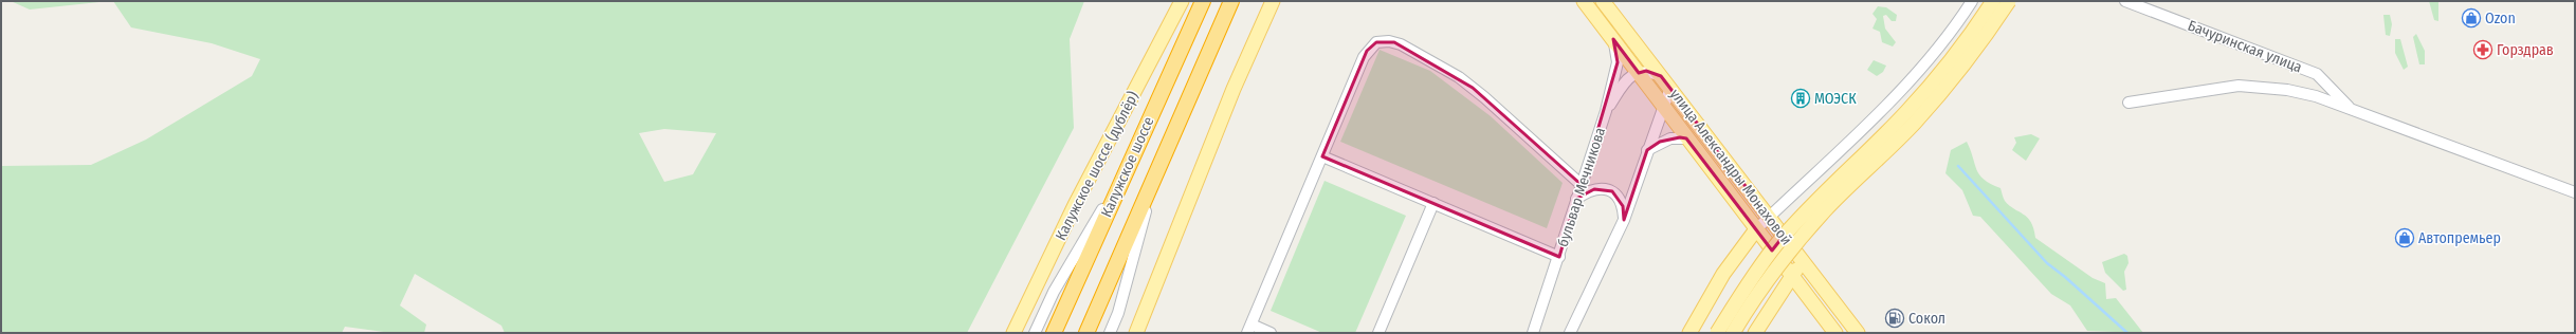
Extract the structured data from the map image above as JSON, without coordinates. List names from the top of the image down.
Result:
{
  "streets": {
    "highway": ["Калужское шоссе"],
    "main road": ["Калужское шоссе (дублёр)", "улица Александры Монаховой"],
    "street": ["Бачуринская улица", "бульвар Мечникова"]
  },
  "crossings": [
    ["улица Александры Монаховой", "бульвар Мечникова"]
  ],
  "places": {
    "shop": ["Ozon", "Автопремьер"],
    "pharmacy": ["Горздрав"],
    "building": ["МОЭСК"],
    "fuel station": ["Сокол"]
  }
}
